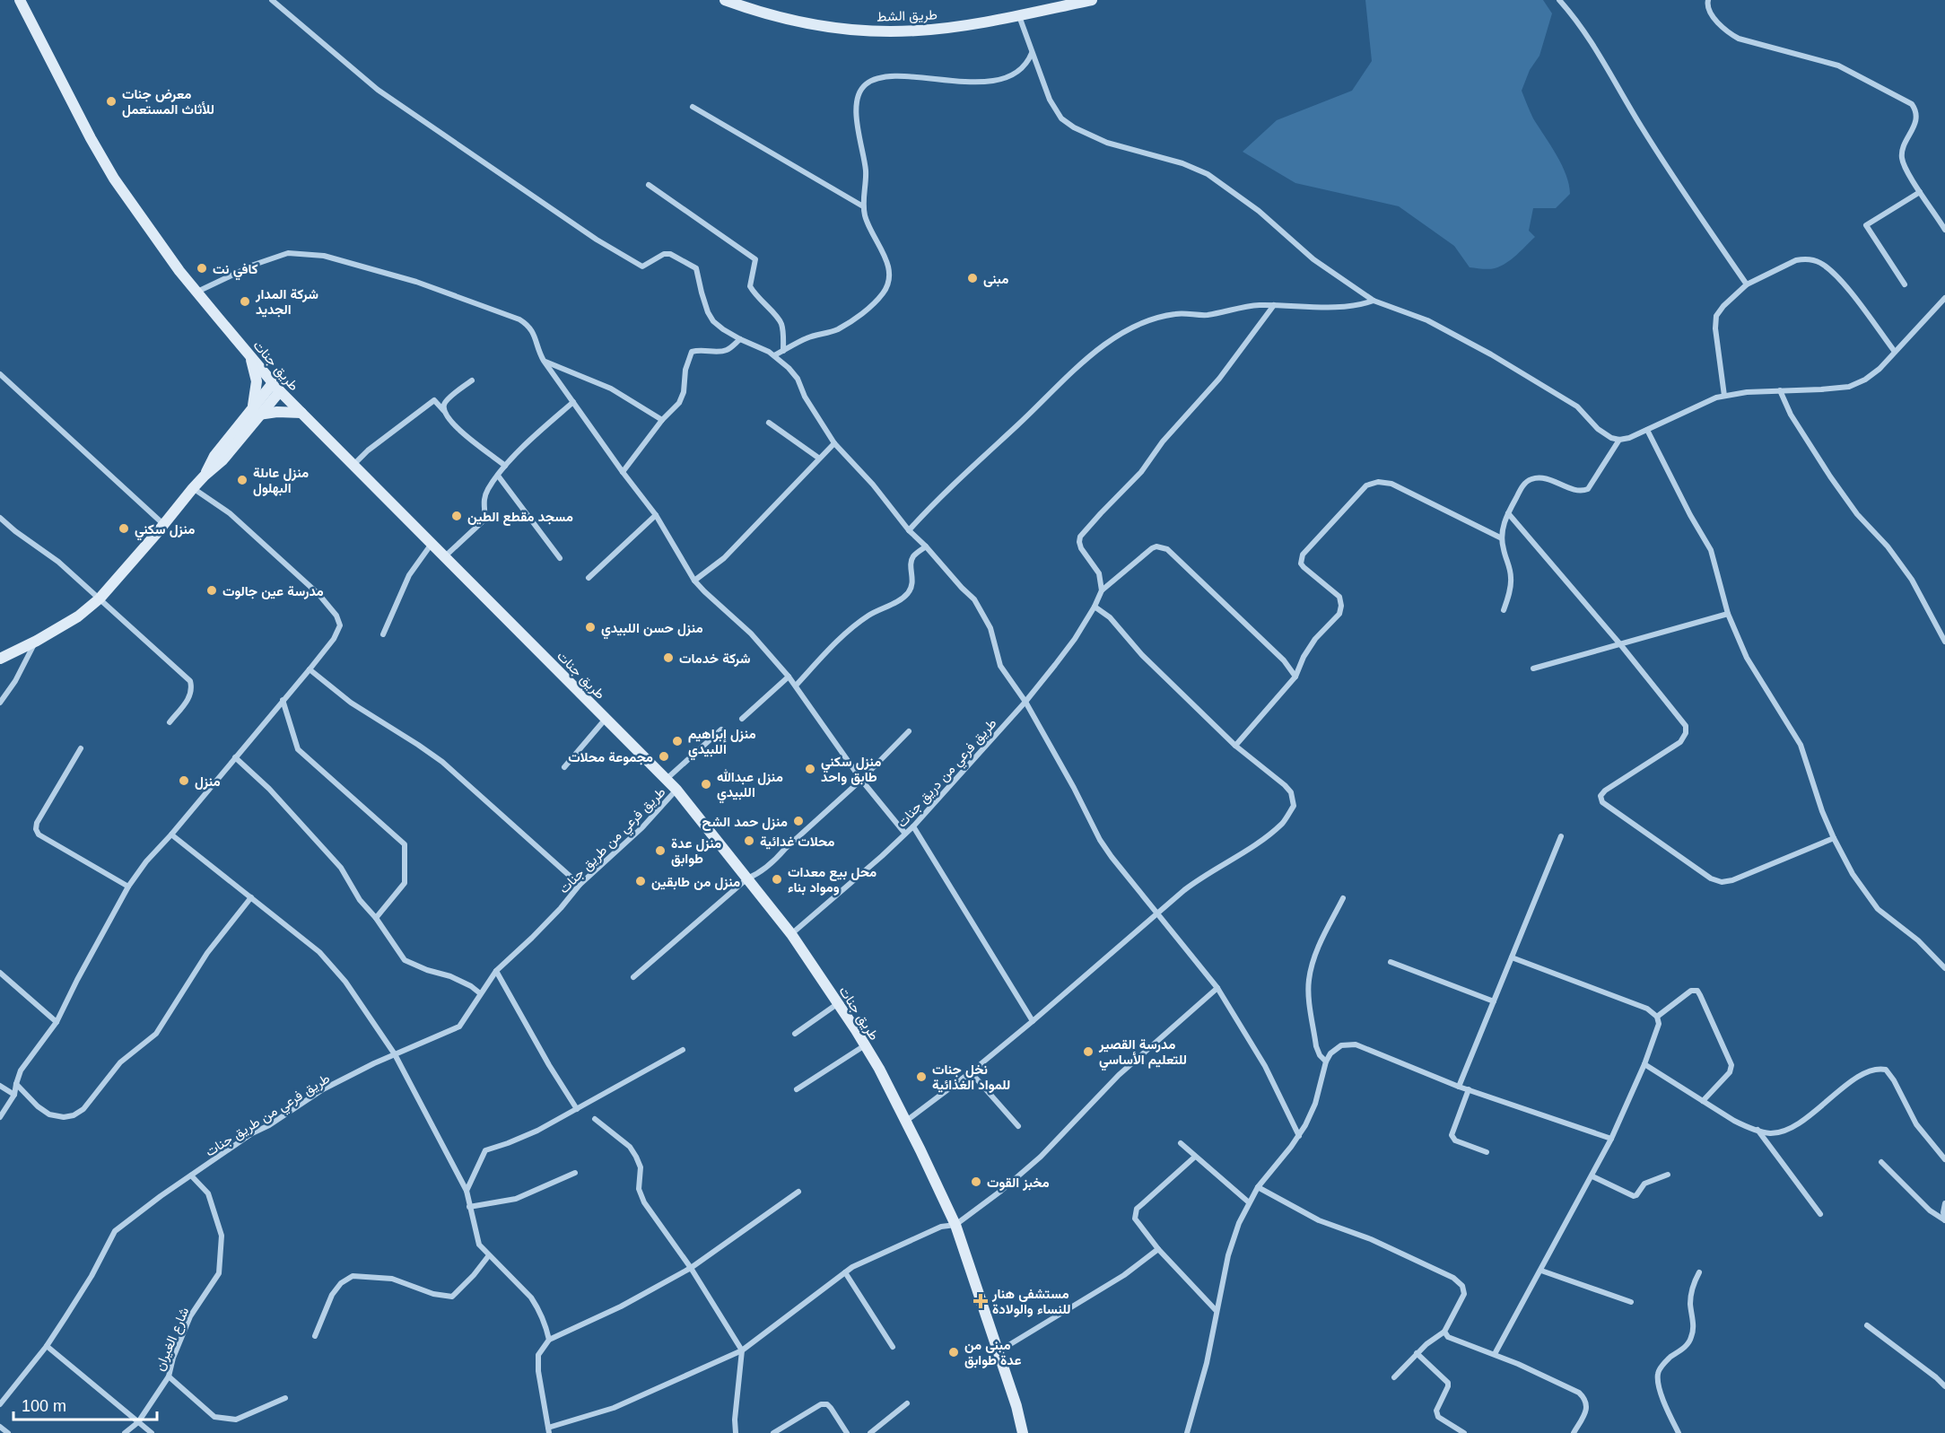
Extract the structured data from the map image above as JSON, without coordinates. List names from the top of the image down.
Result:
{
  "streets": {
    "street": [
      "طريق الشط",
      "طريق جنات",
      "طريق فرعي من دريق جنات",
      "طريق فرعي من طريق جنات",
      "شارع الغيران"
    ]
  },
  "crossings": [
    ["طريق جنات", "طريق فرعي من دريق جنات"],
    ["طريق جنات", "طريق فرعي من طريق جنات"],
    ["طريق فرعي من طريق جنات", "شارع الغيران"]
  ],
  "places": {
    "other": [
      "معرض جنات للأثاث المستعمل",
      "كافي نت",
      "مبنى",
      "شركة المدار الجديد",
      "منزل عاىلة البهلول",
      "مسجد مقطع الطين",
      "منزل سكني",
      "مدرسة عين جالوت",
      "منزل حسن اللبيدي",
      "شركة خدمات",
      "منزل إبراهيم اللبيدي",
      "مجموعة محلات",
      "منزل سكني طابق واحد",
      "منزل",
      "منزل عبدالله اللبيدي",
      "منزل حمد الشح",
      "محلات غدائية",
      "منزل عدة طوابق",
      "محل بيع معدات ومواد بناء",
      "منزل من طابقين",
      "مدرسة القصير للتعليم الأساسي",
      "نخل جنات للمواد الغذائية",
      "مخبز القوت",
      "مبنى من عدة طوابق"
    ],
    "health": ["مستشفى هنار للنساء والولادة"]
  },
  "scale_bar": "100 m"
}
